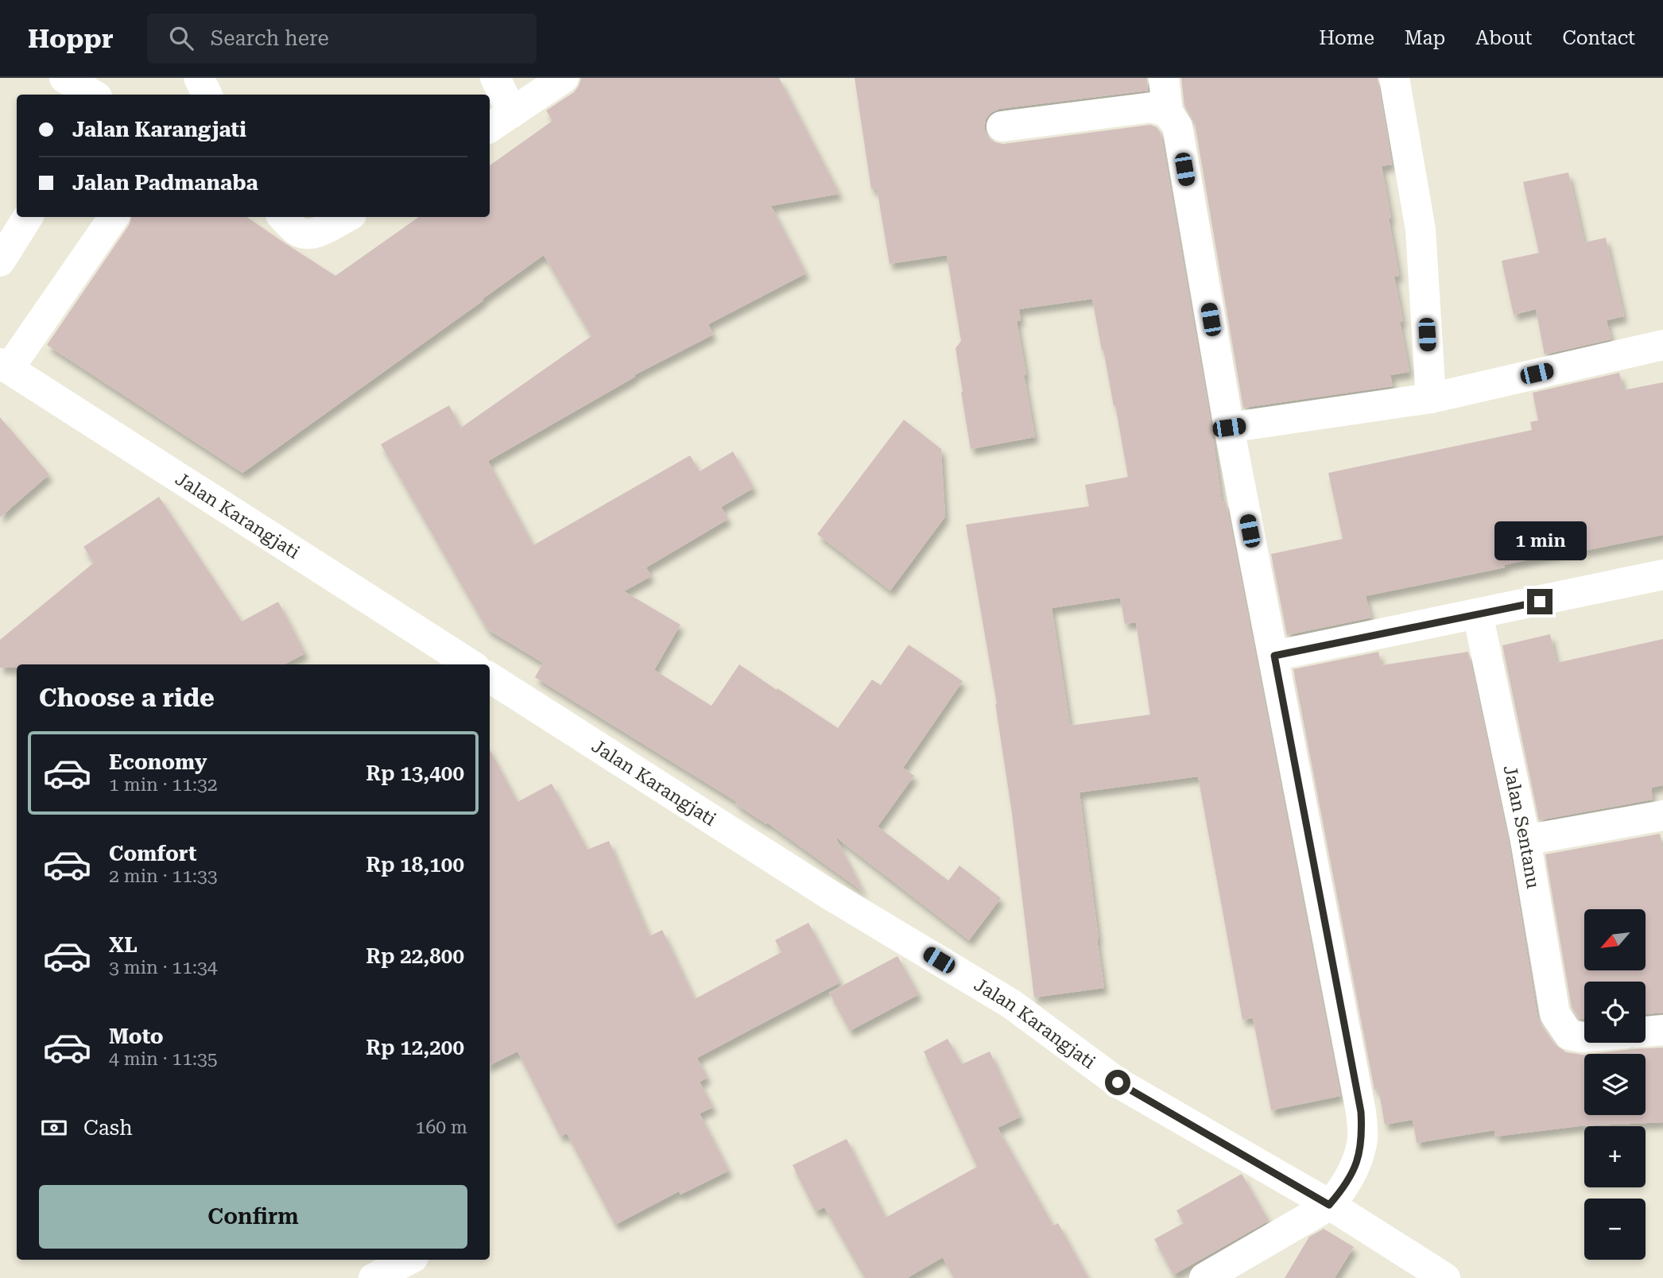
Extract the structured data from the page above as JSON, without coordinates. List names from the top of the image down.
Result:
{
  "streets": {
    "street": ["Jalan Karangjati", "Jalan Sentanu"]
  },
  "north": "bottom left",
  "page": {
    "header": "Hoppr",
    "search": "Search here",
    "nav": [
      "Home",
      "Map",
      "About",
      "Contact"
    ],
    "banner": ["Jalan Karangjati", "Jalan Padmanaba"],
    "bubble": "1 min",
    "heading": "Choose a ride",
    "list": [
      {
        "name": "Economy",
        "note": "1 min · 11:32",
        "value": "Rp 13,400"
      },
      {
        "name": "Comfort",
        "note": "2 min · 11:33",
        "value": "Rp 18,100"
      },
      {
        "name": "XL",
        "note": "3 min · 11:34",
        "value": "Rp 22,800"
      },
      {
        "name": "Moto",
        "note": "4 min · 11:35",
        "value": "Rp 12,200"
      }
    ],
    "map_buttons": ["+", "−"],
    "pay": ["Cash", "160 m"],
    "buttons": "Confirm"
  }
}
